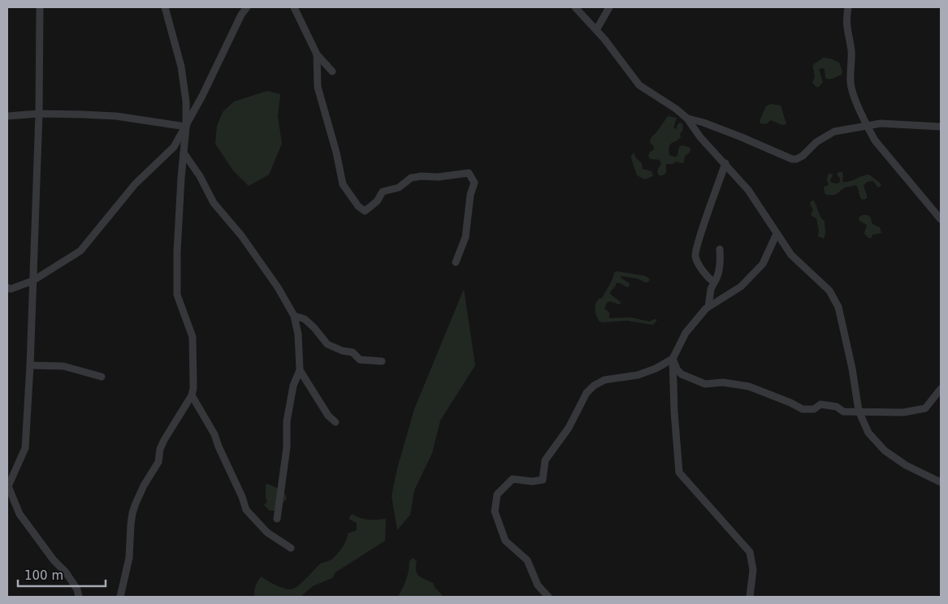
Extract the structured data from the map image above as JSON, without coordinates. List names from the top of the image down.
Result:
{
  "scale_bar": "100 m"
}
